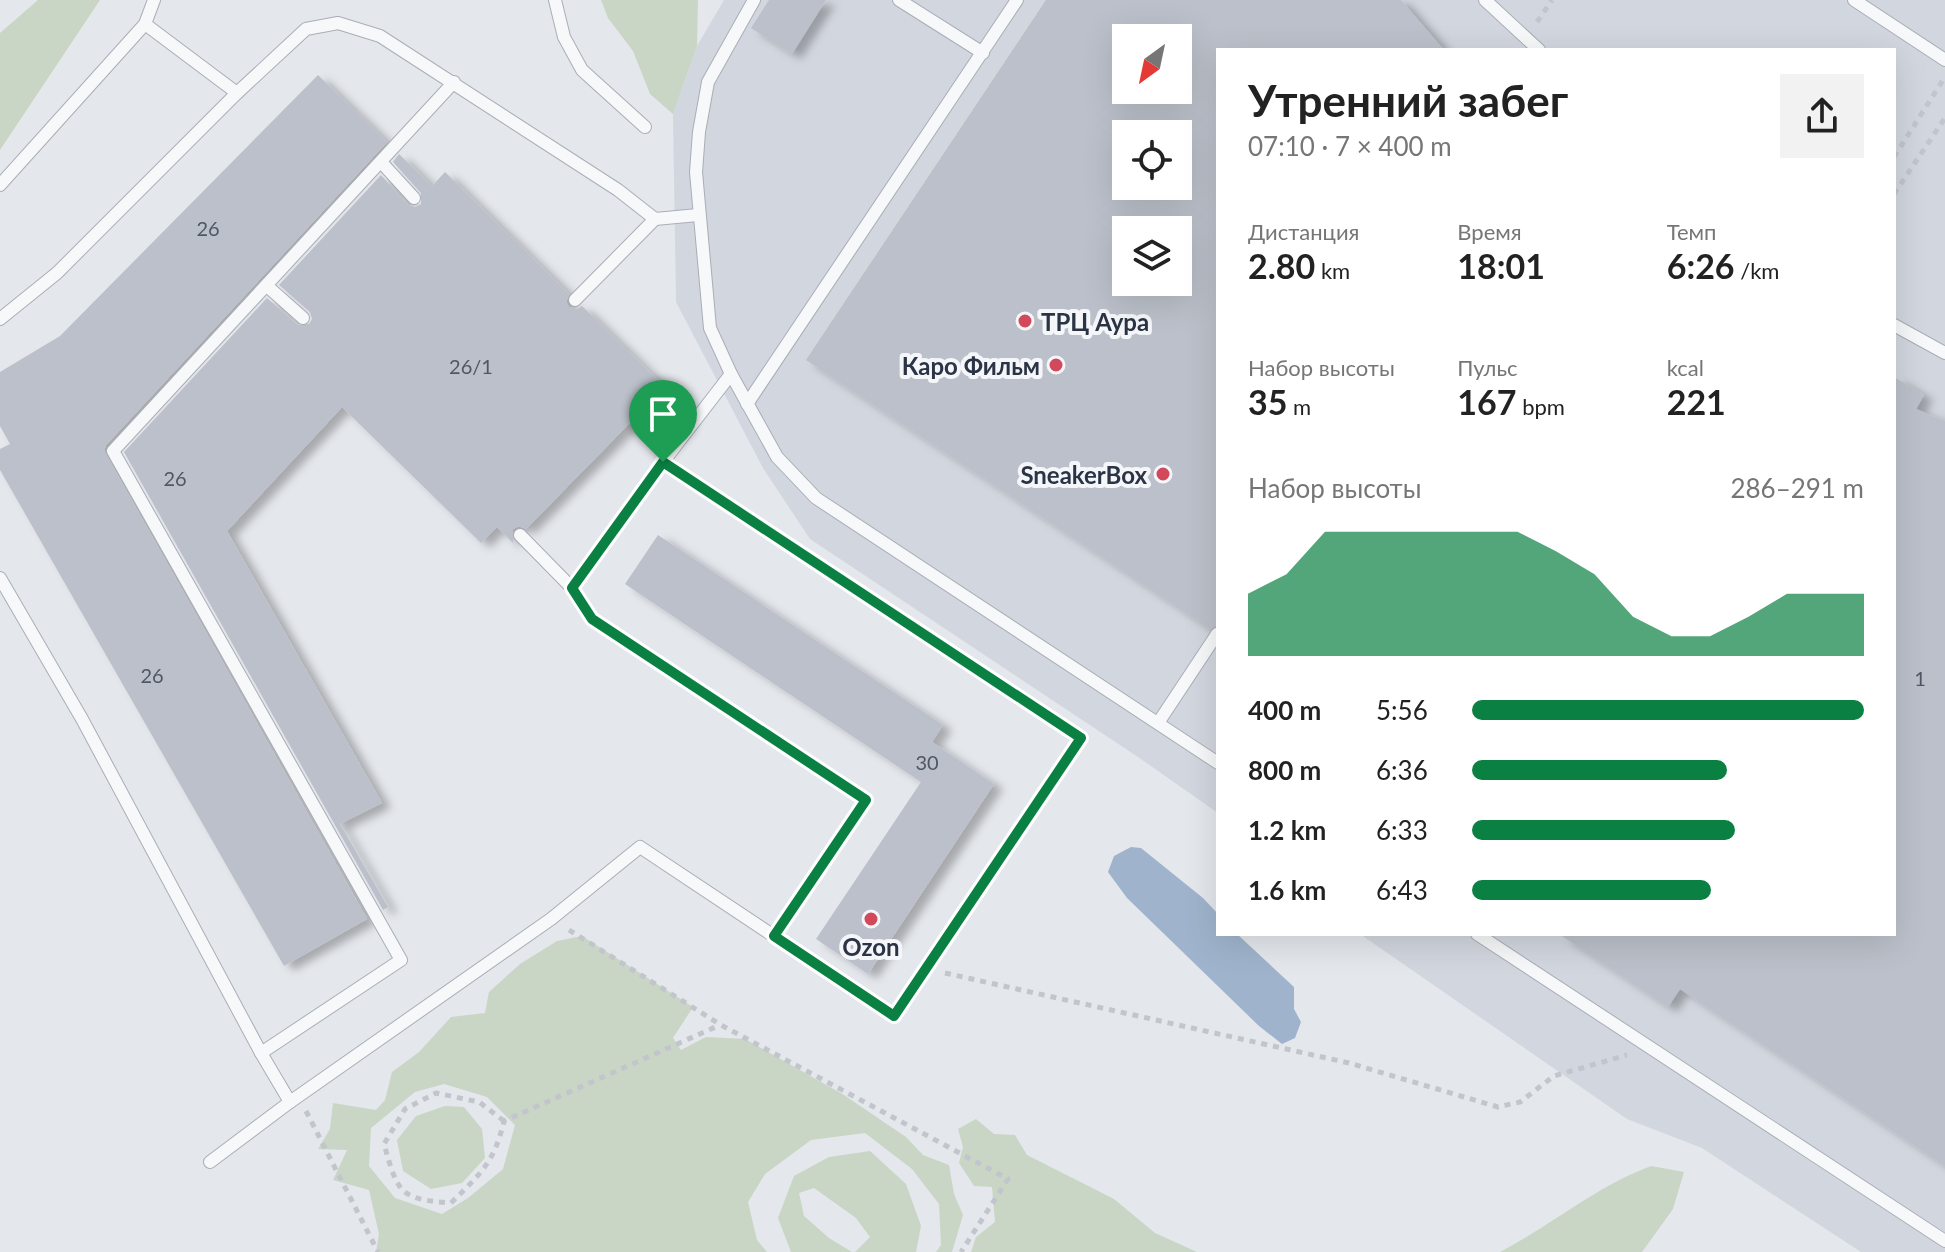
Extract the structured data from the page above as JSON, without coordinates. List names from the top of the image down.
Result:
{
  "places": [
    "ТРЦ Аура",
    "Каро Фильм",
    "SneakerBox",
    "Ozon"
  ],
  "house_numbers": [
    "26",
    "26/1",
    "26",
    "26",
    "1",
    "30"
  ],
  "north": "bottom left",
  "page": {
    "heading": ["Утренний забег", "07:10 · 7 × 400 m"],
    "stats": [
      ["Дистанция", "2.80 km"],
      ["Время", "18:01"],
      ["Темп", "6:26 /km"],
      ["Набор высоты", "35 m"],
      ["Пульс", "167 bpm"],
      ["kcal", "221"]
    ],
    "chart": ["Набор высоты", "286–291 m"],
    "list": [
      {
        "name": "400 m",
        "note": "5:56"
      },
      {
        "name": "800 m",
        "note": "6:36"
      },
      {
        "name": "1.2 km",
        "note": "6:33"
      },
      {
        "name": "1.6 km",
        "note": "6:43"
      }
    ]
  }
}
